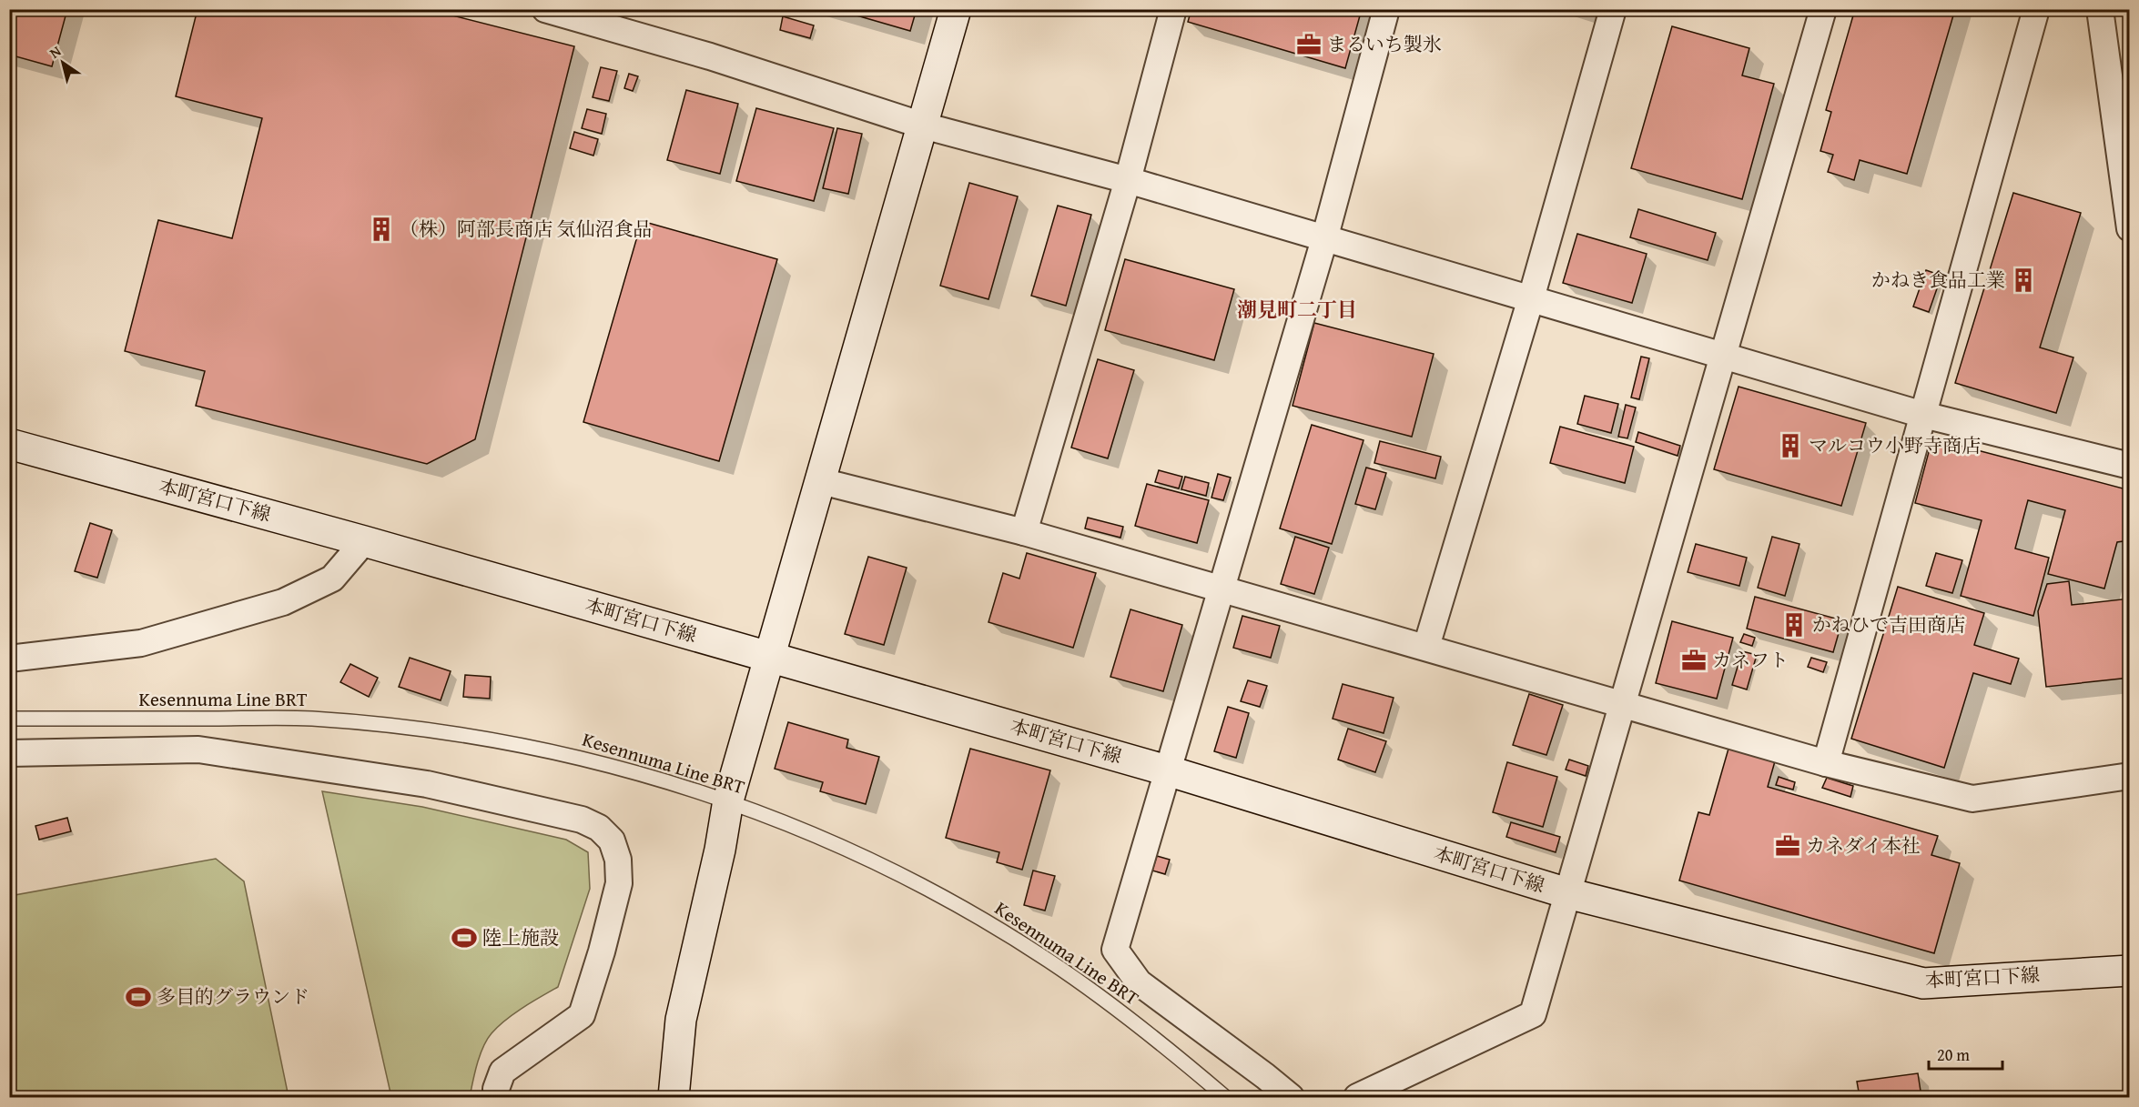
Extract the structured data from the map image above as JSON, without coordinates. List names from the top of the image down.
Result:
{
  "streets": {
    "street": ["本町宮口下線"],
    "lane": ["Kesennuma Line BRT"]
  },
  "districts": ["潮見町二丁目"],
  "places": {
    "office": ["まるいち製氷", "カネフト", "カネダイ本社"],
    "building": [
      "（株）阿部長商店 気仙沼食品",
      "かねき食品工業",
      "マルコウ小野寺商店",
      "かねひで吉田商店"
    ],
    "sports": ["陸上施設", "多目的グラウンド"]
  },
  "scale_bar": "20 m",
  "north": "top left"
}
